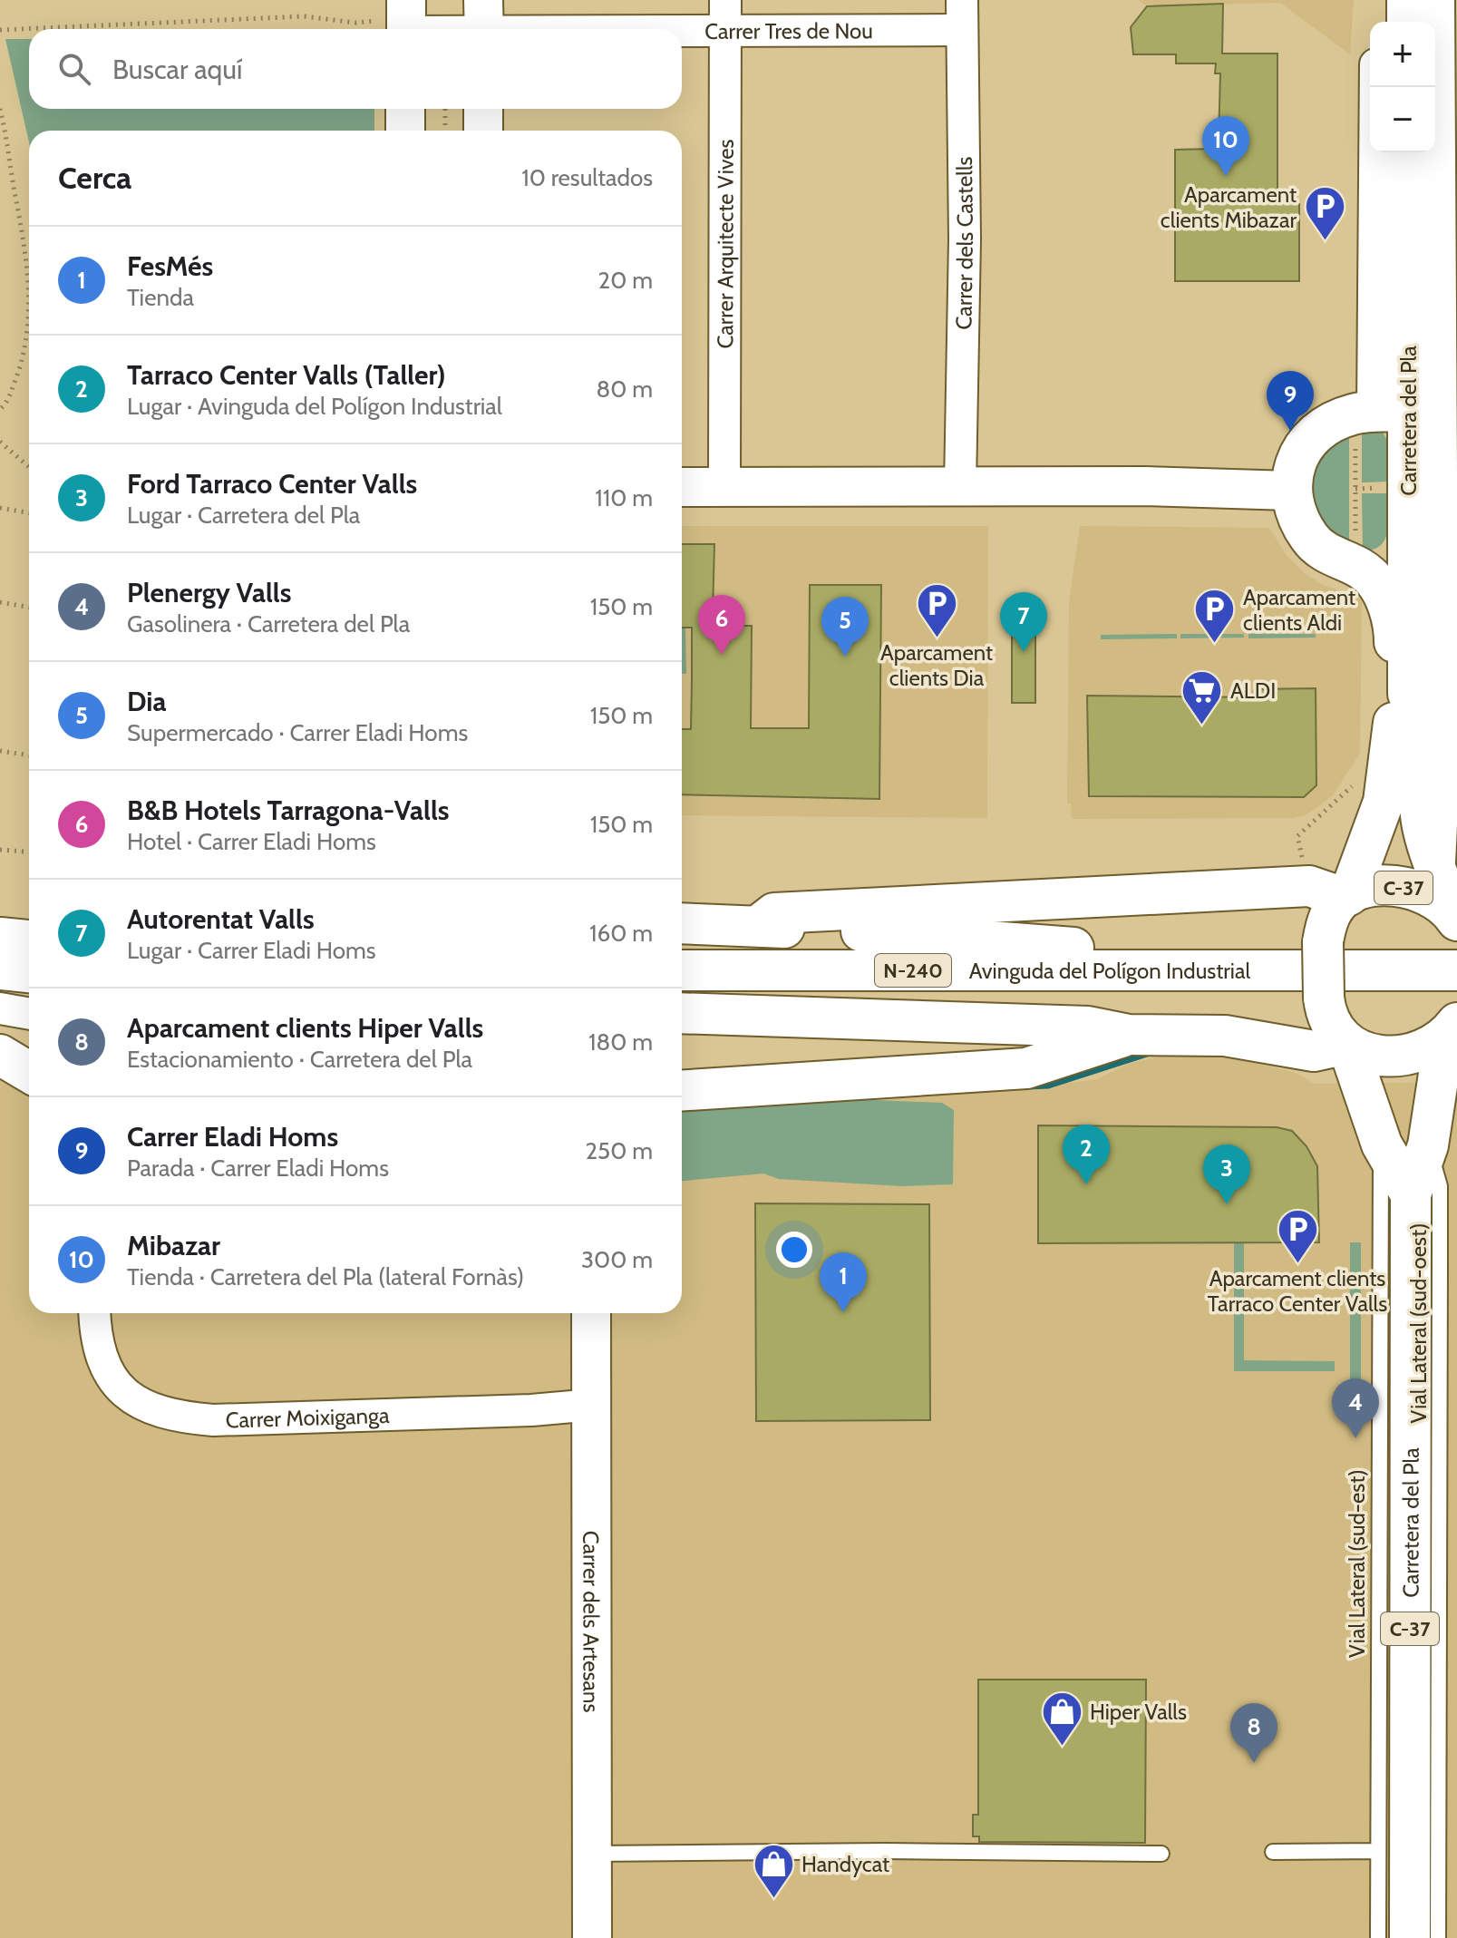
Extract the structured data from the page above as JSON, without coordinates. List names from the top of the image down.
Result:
{
  "streets": {
    "main road": [
      "Carretera del Pla",
      "C-37",
      "N-240",
      "Avinguda del Polígon Industrial"
    ],
    "street": [
      "Carrer Tres de Nou",
      "Carrer Arquitecte Vives",
      "Carrer dels Castells",
      "Carrer Moixiganga",
      "Carrer dels Artesans"
    ],
    "lane": ["Vial Lateral (sud-oest)", "Vial Lateral (sud-est)"]
  },
  "crossings": [
    ["Carrer Tres de Nou", "Carrer Arquitecte Vives"],
    ["Carrer Tres de Nou", "Carrer dels Castells"],
    ["Carretera del Pla", "C-37"],
    ["C-37", "Vial Lateral (sud-oest)"],
    ["C-37", "Vial Lateral (sud-est)"],
    ["Carrer Moixiganga", "Carrer dels Artesans"]
  ],
  "places": {
    "parking": [
      "Aparcament clients Mibazar",
      "Aparcament clients Dia",
      "Aparcament clients Aldi",
      "Aparcament clients Tarraco Center Valls"
    ],
    "supermarket": ["ALDI"],
    "shop": ["Hiper Valls", "Handycat"]
  },
  "page": {
    "map_buttons": ["+", "−"],
    "search": "Buscar aquí",
    "pins": [
      "10",
      "9",
      "7",
      "6",
      "5",
      "2",
      "3",
      "1",
      "4",
      "8"
    ],
    "heading": ["Cerca", "10 resultados"],
    "list": [
      {
        "mark": "1",
        "name": "FesMés",
        "note": "Tienda",
        "value": "20 m"
      },
      {
        "mark": "2",
        "name": "Tarraco Center Valls (Taller)",
        "note": "Lugar · Avinguda del Polígon Industrial",
        "value": "80 m"
      },
      {
        "mark": "3",
        "name": "Ford Tarraco Center Valls",
        "note": "Lugar · Carretera del Pla",
        "value": "110 m"
      },
      {
        "mark": "4",
        "name": "Plenergy Valls",
        "note": "Gasolinera · Carretera del Pla",
        "value": "150 m"
      },
      {
        "mark": "5",
        "name": "Dia",
        "note": "Supermercado · Carrer Eladi Homs",
        "value": "150 m"
      },
      {
        "mark": "6",
        "name": "B&B Hotels Tarragona-Valls",
        "note": "Hotel · Carrer Eladi Homs",
        "value": "150 m"
      },
      {
        "mark": "7",
        "name": "Autorentat Valls",
        "note": "Lugar · Carrer Eladi Homs",
        "value": "160 m"
      },
      {
        "mark": "8",
        "name": "Aparcament clients Hiper Valls",
        "note": "Estacionamiento · Carretera del Pla",
        "value": "180 m"
      },
      {
        "mark": "9",
        "name": "Carrer Eladi Homs",
        "note": "Parada · Carrer Eladi Homs",
        "value": "250 m"
      },
      {
        "mark": "10",
        "name": "Mibazar",
        "note": "Tienda · Carretera del Pla (lateral Fornàs)",
        "value": "300 m"
      }
    ]
  }
}
